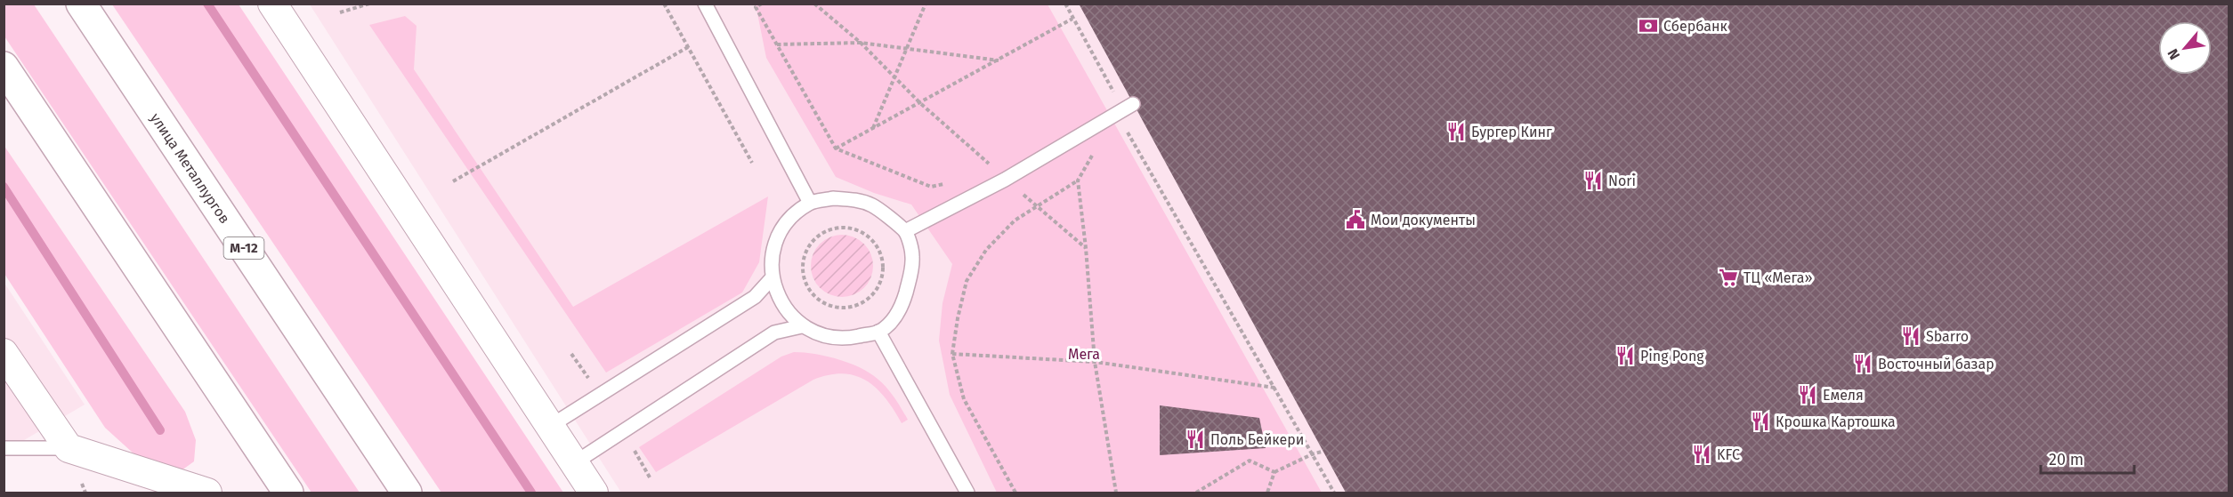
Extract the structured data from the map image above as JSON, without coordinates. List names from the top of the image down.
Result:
{
  "streets": {
    "main road": ["улица Металлургов", "М-12"]
  },
  "parks": ["Мега"],
  "places": {
    "bank": ["Сбербанк"],
    "restaurant": [
      "Бургер Кинг",
      "Nori",
      "Sbarro",
      "Ping Pong",
      "Восточный базар",
      "Емеля",
      "Крошка Картошка",
      "Поль Бейкери",
      "KFC"
    ],
    "public building": ["Мои документы"],
    "supermarket": ["ТЦ «Мега»"]
  },
  "scale_bar": "20 m",
  "north": "bottom left"
}
